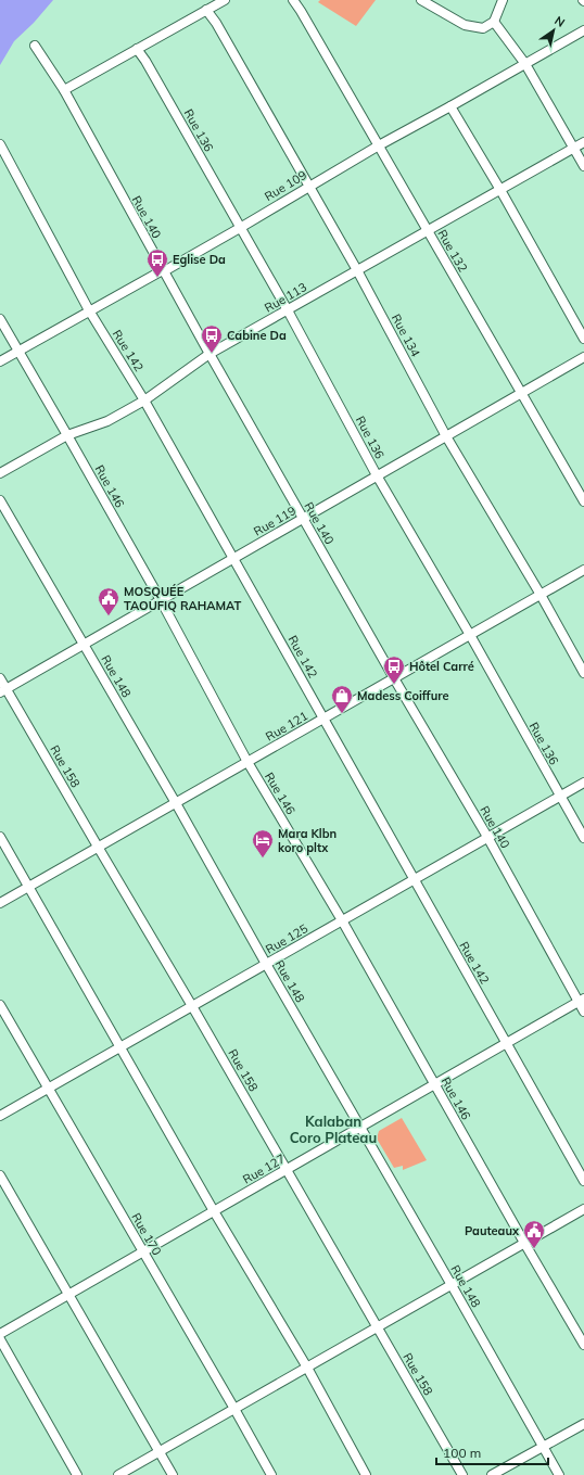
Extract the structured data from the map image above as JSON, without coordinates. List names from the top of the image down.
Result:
{
  "streets": {
    "street": [
      "Rue 136",
      "Rue 109",
      "Rue 140",
      "Rue 132",
      "Rue 113",
      "Rue 134",
      "Rue 142",
      "Rue 146",
      "Rue 119",
      "Rue 148",
      "Rue 121",
      "Rue 158",
      "Rue 125",
      "Rue 127",
      "Rue 170"
    ]
  },
  "crossings": [
    ["Rue 136", "Rue 109"],
    ["Rue 136", "Rue 113"],
    ["Rue 136", "Rue 119"],
    ["Rue 136", "Rue 121"],
    ["Rue 136", "Rue 125"],
    ["Rue 109", "Rue 140"],
    ["Rue 109", "Rue 132"],
    ["Rue 109", "Rue 134"],
    ["Rue 109", "Rue 142"],
    ["Rue 109", "Rue 146"],
    ["Rue 140", "Rue 113"],
    ["Rue 140", "Rue 119"],
    ["Rue 140", "Rue 121"],
    ["Rue 140", "Rue 125"],
    ["Rue 140", "Rue 127"],
    ["Rue 132", "Rue 113"],
    ["Rue 132", "Rue 119"],
    ["Rue 113", "Rue 134"],
    ["Rue 113", "Rue 142"],
    ["Rue 113", "Rue 146"],
    ["Rue 134", "Rue 119"],
    ["Rue 134", "Rue 121"],
    ["Rue 142", "Rue 119"],
    ["Rue 142", "Rue 121"],
    ["Rue 142", "Rue 125"],
    ["Rue 142", "Rue 127"],
    ["Rue 146", "Rue 119"],
    ["Rue 146", "Rue 121"],
    ["Rue 146", "Rue 125"],
    ["Rue 146", "Rue 127"],
    ["Rue 119", "Rue 148"],
    ["Rue 119", "Rue 158"],
    ["Rue 148", "Rue 121"],
    ["Rue 148", "Rue 125"],
    ["Rue 148", "Rue 127"],
    ["Rue 121", "Rue 158"],
    ["Rue 158", "Rue 125"],
    ["Rue 158", "Rue 127"],
    ["Rue 125", "Rue 170"],
    ["Rue 127", "Rue 170"]
  ],
  "districts": ["Kalaban Coro Plateau"],
  "places": {
    "bus stop": ["Eglise Da", "Cabine Da", "Hôtel Carré"],
    "public building": ["MOSQUÉE TAOUFIQ RAHAMAT", "Pauteaux"],
    "shop": ["Madess Coiffure"],
    "hotel": ["Mara Klbn koro pltx"]
  },
  "scale_bar": "100 m",
  "north": "top right"
}
